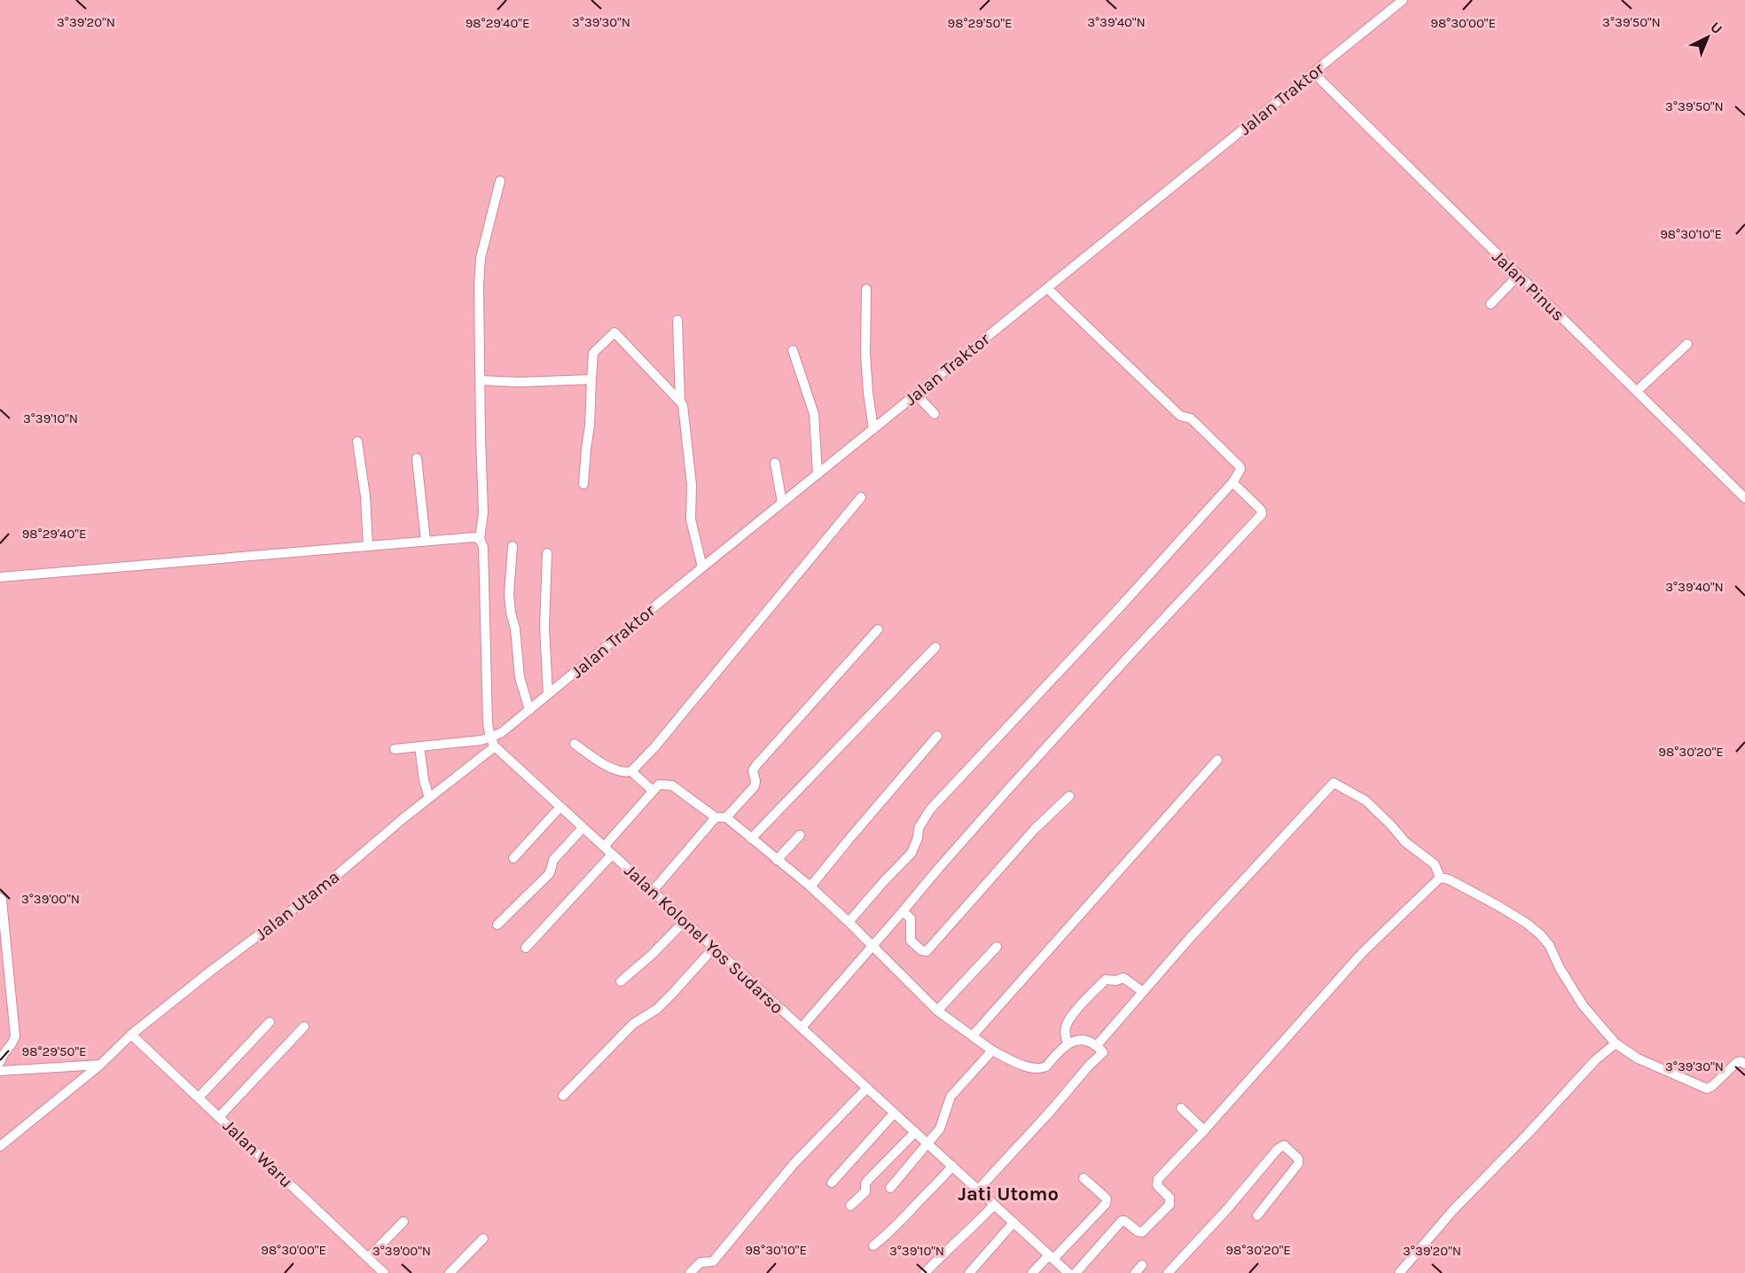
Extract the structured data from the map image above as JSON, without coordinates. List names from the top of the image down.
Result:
{
  "streets": {
    "street": [
      "Jalan Traktor",
      "Jalan Pinus",
      "Jalan Utama",
      "Jalan Kolonel Yos Sudarso",
      "Jalan Waru"
    ]
  },
  "crossings": [
    ["Jalan Traktor", "Jalan Pinus"],
    ["Jalan Traktor", "Jalan Utama"],
    ["Jalan Traktor", "Jalan Kolonel Yos Sudarso"],
    ["Jalan Utama", "Jalan Kolonel Yos Sudarso"],
    ["Jalan Utama", "Jalan Waru"]
  ],
  "districts": ["Jati Utomo"],
  "north": "top right",
  "coordinates": [
    "3°39'20\"N",
    "3°39'30\"N",
    "3°39'40\"N",
    "3°39'50\"N",
    "98°29'40\"E",
    "98°30'00\"E",
    "98°29'50\"E",
    "98°30'10\"E",
    "3°39'10\"N",
    "98°30'20\"E",
    "3°39'00\"N"
  ]
}
